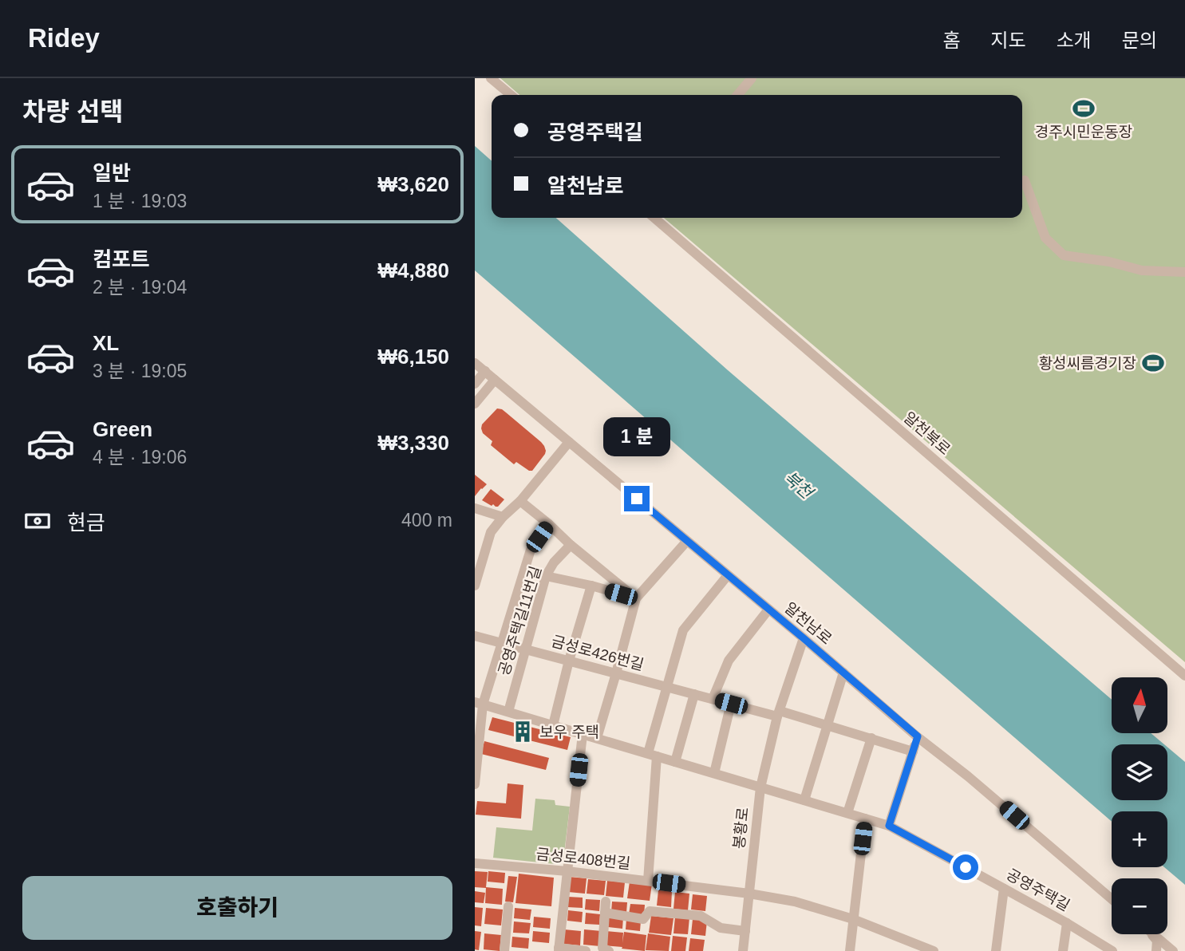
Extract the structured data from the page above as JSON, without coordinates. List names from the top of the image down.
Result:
{
  "streets": {
    "street": [
      "알천북로",
      "공영주택길11번길",
      "알천남로",
      "금성로426번길",
      "봉황로",
      "금성로408번길",
      "공영주택길"
    ]
  },
  "crossings": [
    ["공영주택길11번길", "금성로426번길"],
    ["공영주택길11번길", "공영주택길"],
    ["알천남로", "봉황로"],
    ["금성로426번길", "봉황로"],
    ["봉황로", "금성로408번길"],
    ["봉황로", "공영주택길"]
  ],
  "water": ["북천"],
  "places": {
    "sports": ["경주시민운동장", "황성씨름경기장"],
    "building": ["보우 주택"]
  },
  "north": "top",
  "page": {
    "header": "Ridey",
    "nav": [
      "홈",
      "지도",
      "소개",
      "문의"
    ],
    "heading": "차량 선택",
    "banner": ["공영주택길", "알천남로"],
    "list": [
      {
        "name": "일반",
        "note": "1 분 · 19:03",
        "value": "₩3,620"
      },
      {
        "name": "컴포트",
        "note": "2 분 · 19:04",
        "value": "₩4,880"
      },
      {
        "name": "XL",
        "note": "3 분 · 19:05",
        "value": "₩6,150"
      },
      {
        "name": "Green",
        "note": "4 분 · 19:06",
        "value": "₩3,330"
      }
    ],
    "bubble": "1 분",
    "pay": ["현금", "400 m"],
    "map_buttons": ["+", "−"],
    "buttons": "호출하기"
  }
}
